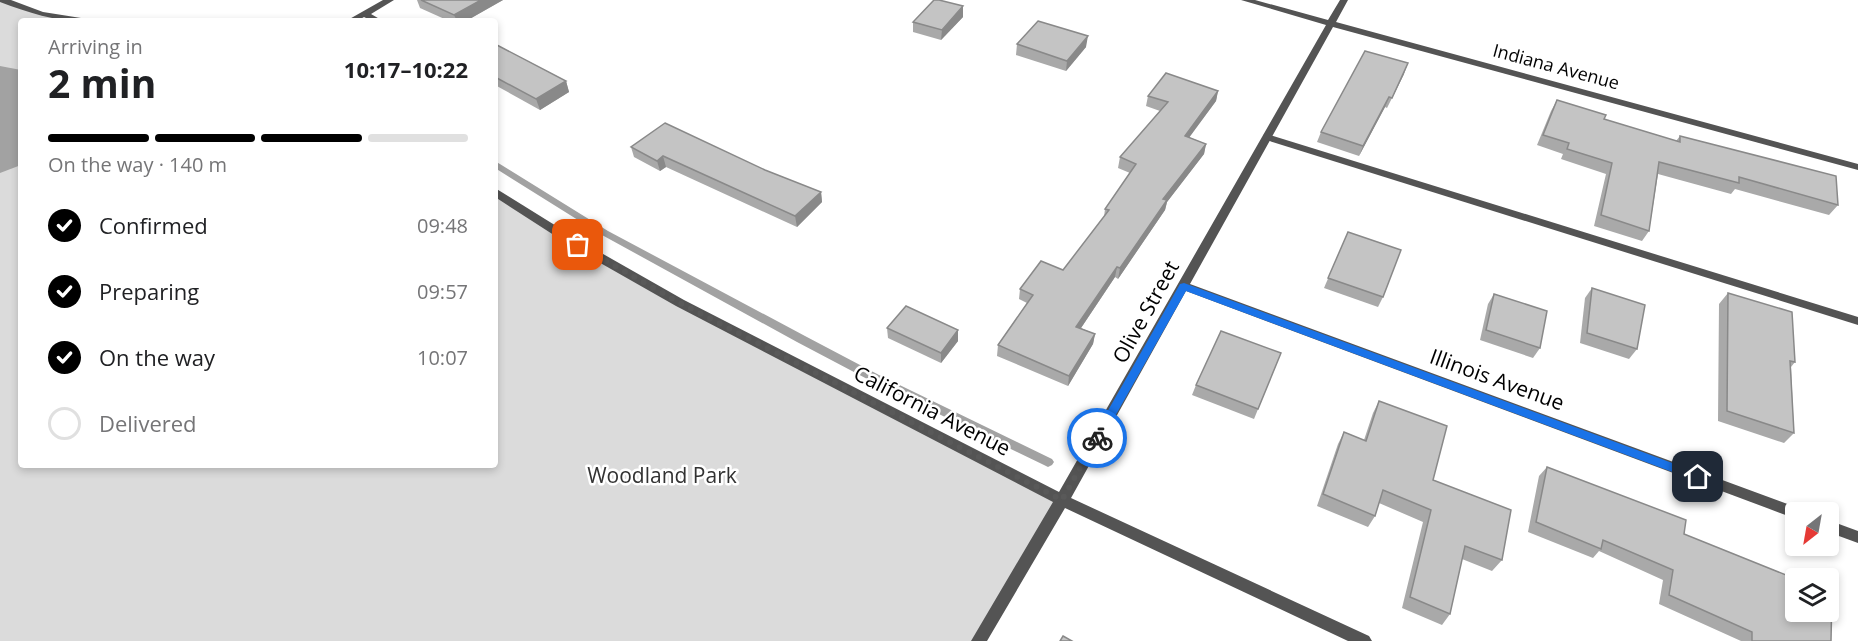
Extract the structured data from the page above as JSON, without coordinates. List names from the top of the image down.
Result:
{
  "streets": {
    "street": [
      "Indiana Avenue",
      "Olive Street",
      "Illinois Avenue",
      "California Avenue"
    ]
  },
  "crossings": [
    ["Indiana Avenue", "Olive Street"],
    ["Olive Street", "Illinois Avenue"],
    ["Olive Street", "California Avenue"]
  ],
  "parks": ["Woodland Park"],
  "north": "bottom left",
  "page": {
    "heading": ["2 min", "Arriving in", "10:17–10:22"],
    "bar": "On the way · 140 m",
    "list": [
      ["Confirmed", "09:48"],
      ["Preparing", "09:57"],
      ["On the way", "10:07"],
      "Delivered"
    ]
  }
}
